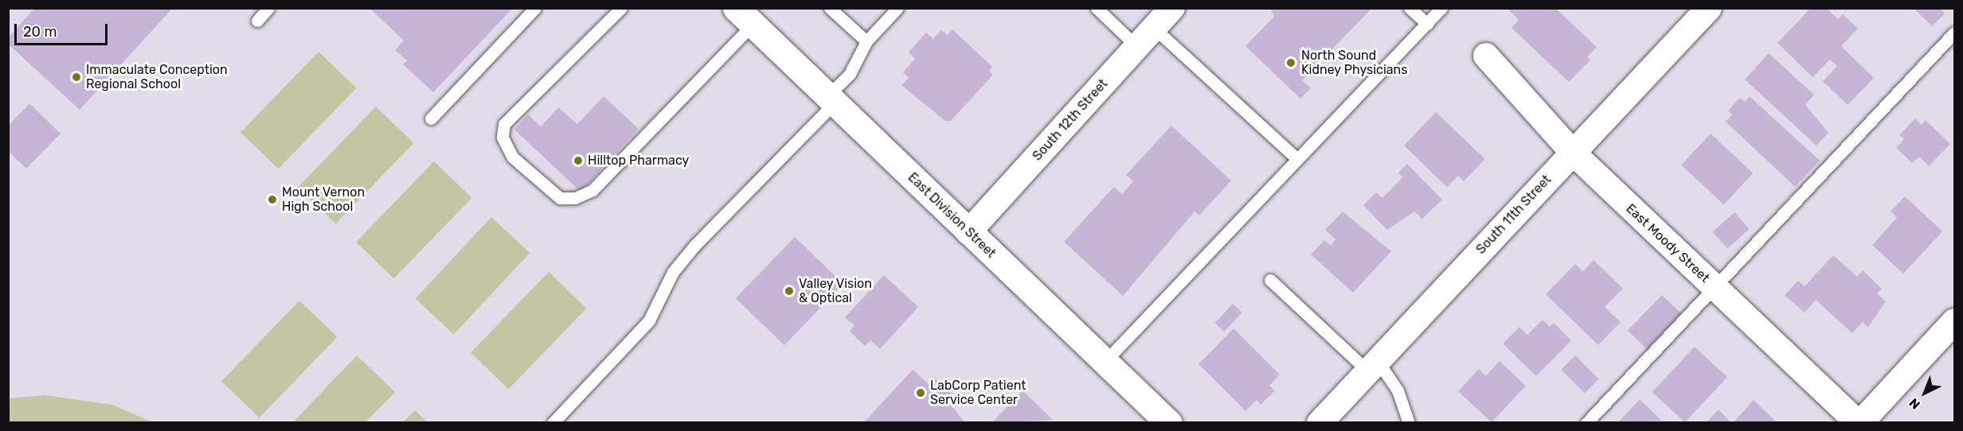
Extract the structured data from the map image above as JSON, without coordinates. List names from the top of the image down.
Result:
{
  "streets": {
    "street": [
      "South 12th Street",
      "South 11th Street",
      "East Division Street",
      "East Moody Street"
    ]
  },
  "crossings": [
    ["South 12th Street", "East Division Street"],
    ["South 11th Street", "East Moody Street"]
  ],
  "places": [
    "North Sound Kidney Physicians",
    "Immaculate Conception Regional School",
    "Hilltop Pharmacy",
    "Mount Vernon High School",
    "Valley Vision & Optical",
    "LabCorp Patient Service Center"
  ],
  "scale_bar": "20 m",
  "north": "bottom left"
}
